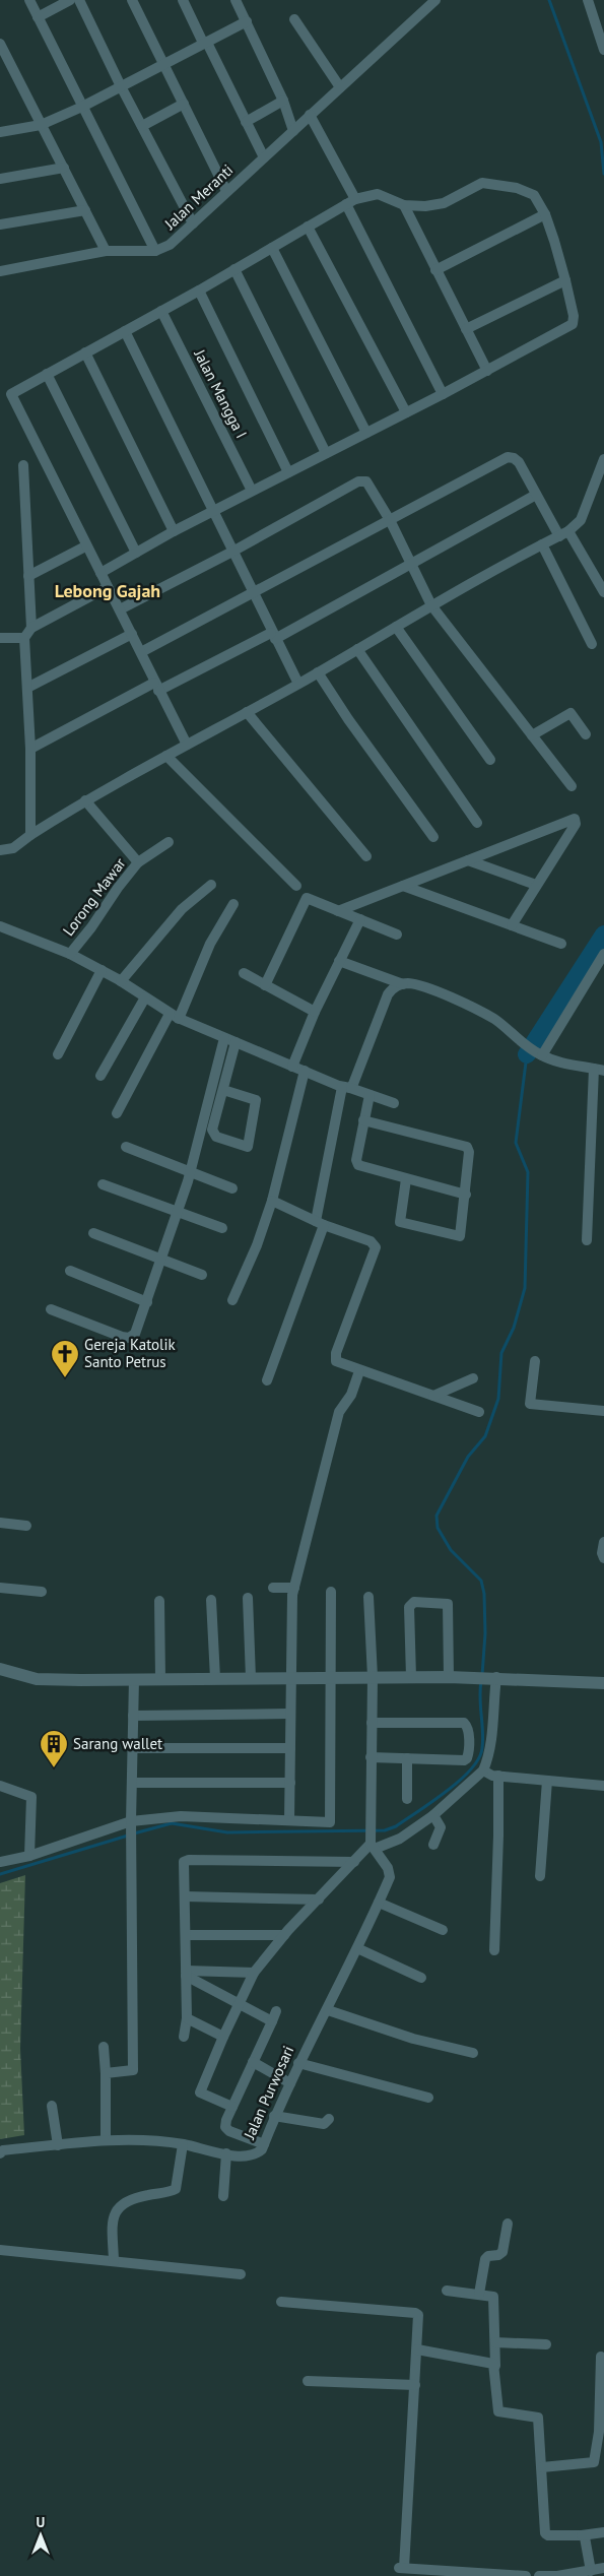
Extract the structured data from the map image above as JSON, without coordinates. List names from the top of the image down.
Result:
{
  "streets": {
    "street": [
      "Jalan Meranti",
      "Jalan Mangga I",
      "Lorong Mawar",
      "Jalan Purwosari"
    ]
  },
  "districts": ["Lebong Gajah"],
  "places": {
    "church": ["Gereja Katolik Santo Petrus"],
    "building": ["Sarang wallet"]
  },
  "north": "top"
}
